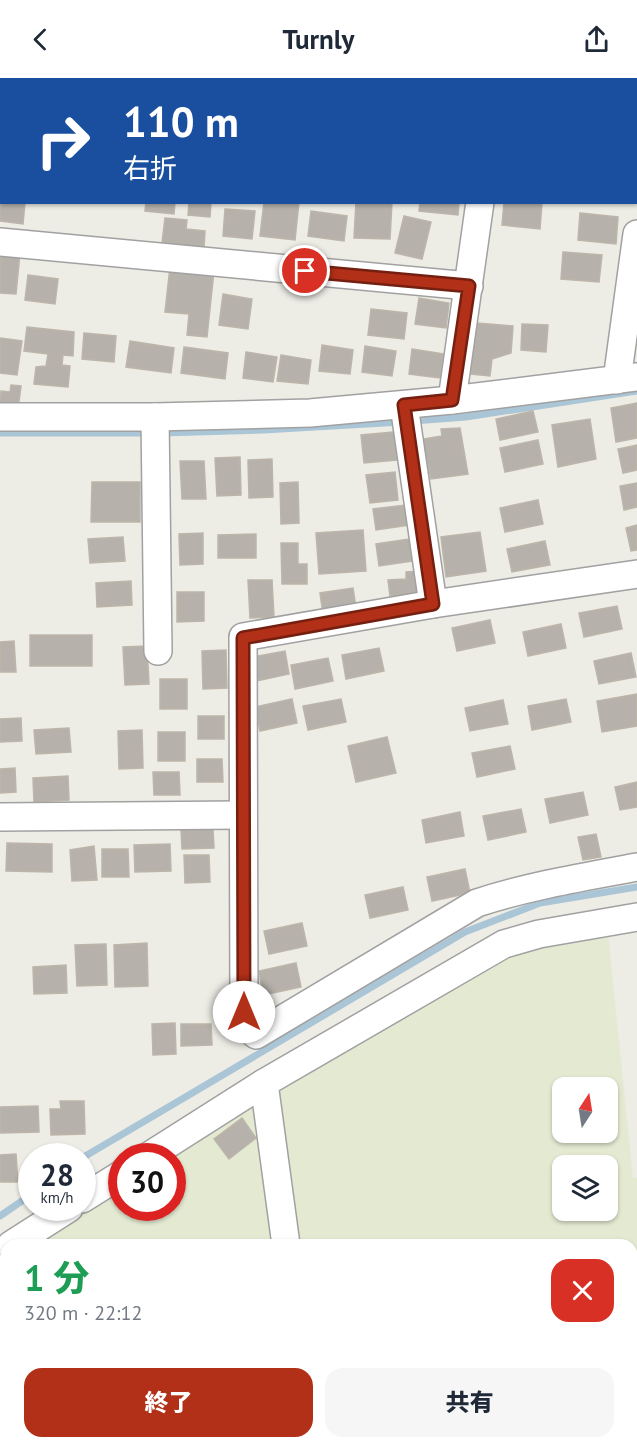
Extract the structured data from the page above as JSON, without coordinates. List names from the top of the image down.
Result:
{
  "north": "top",
  "page": {
    "header": "Turnly",
    "turn": ["110 m", "右折"],
    "speed": "28 km/h",
    "limit": "30",
    "heading": ["1 分", "320 m · 22:12"],
    "buttons": ["終了", "共有"]
  }
}
